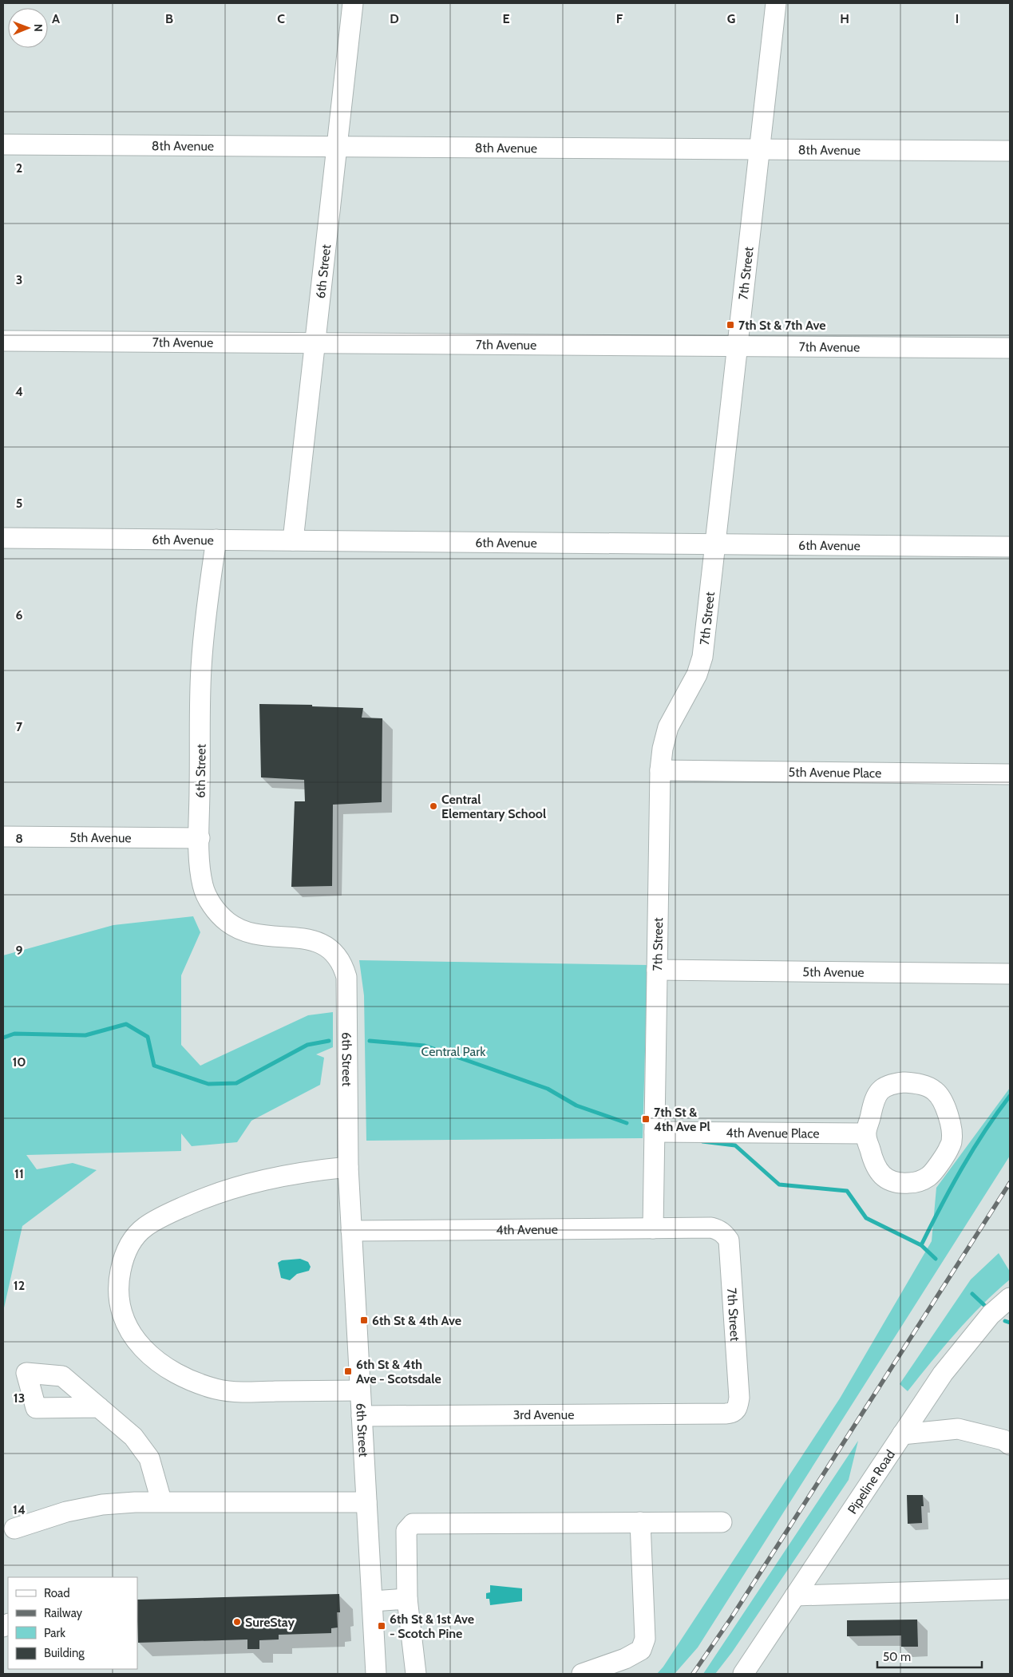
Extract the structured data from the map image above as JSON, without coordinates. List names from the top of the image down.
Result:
{
  "streets": {
    "street": [
      "8th Avenue",
      "6th Street",
      "7th Street",
      "7th Avenue",
      "6th Avenue",
      "5th Avenue Place",
      "5th Avenue",
      "4th Avenue Place",
      "4th Avenue",
      "3rd Avenue",
      "Pipeline Road"
    ]
  },
  "crossings": [
    ["8th Avenue", "6th Street"],
    ["8th Avenue", "7th Street"],
    ["6th Street", "7th Avenue"],
    ["6th Street", "6th Avenue"],
    ["6th Street", "5th Avenue"],
    ["6th Street", "4th Avenue"],
    ["6th Street", "3rd Avenue"],
    ["7th Street", "7th Avenue"],
    ["7th Street", "6th Avenue"],
    ["7th Street", "5th Avenue Place"],
    ["7th Street", "5th Avenue"],
    ["7th Street", "4th Avenue Place"],
    ["7th Street", "4th Avenue"],
    ["7th Street", "3rd Avenue"]
  ],
  "parks": ["Central Park"],
  "places": {
    "transit": [
      "7th St & 7th Ave",
      "7th St & 4th Ave Pl",
      "6th St & 4th Ave",
      "6th St & 4th Ave - Scotsdale",
      "6th St & 1st Ave - Scotch Pine"
    ],
    "other": ["Central Elementary School", "SureStay"]
  },
  "legend": [
    "Road",
    "Railway",
    "Park",
    "Building"
  ],
  "scale_bar": "50 m",
  "north": "right",
  "grid": {
    "columns": [
      "A",
      "B",
      "C",
      "D",
      "E",
      "F",
      "G",
      "H",
      "I"
    ],
    "rows": [
      "2",
      "3",
      "4",
      "5",
      "6",
      "7",
      "8",
      "9",
      "10",
      "11",
      "12",
      "13",
      "14"
    ]
  }
}
